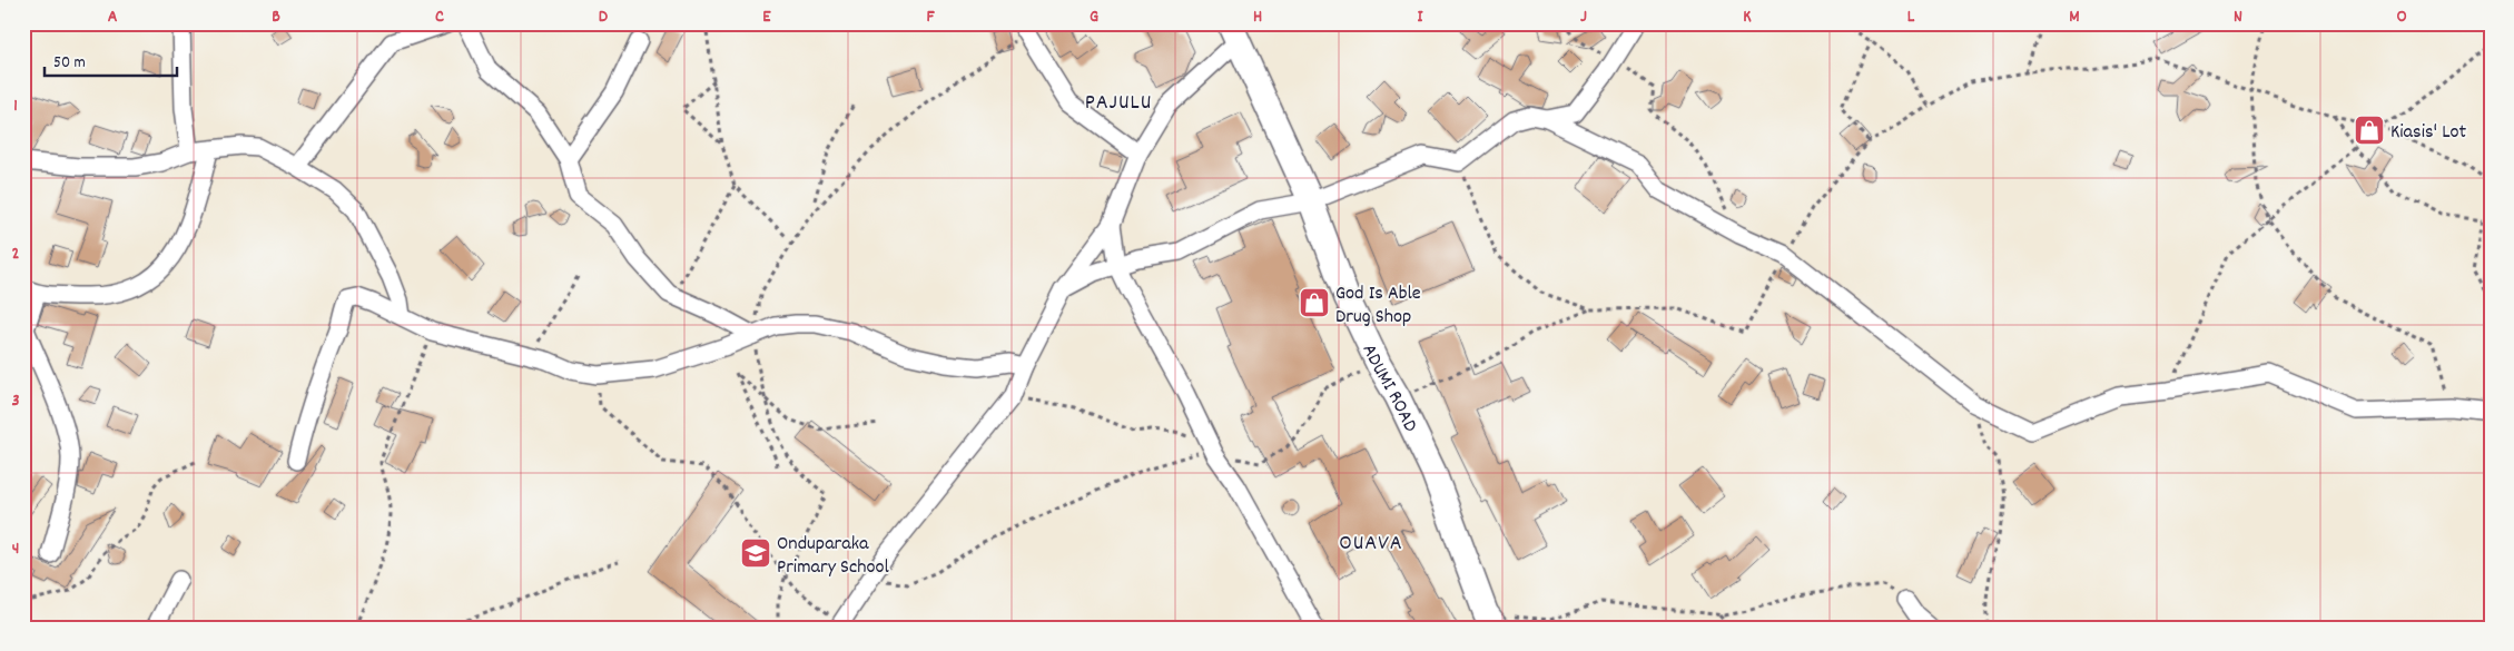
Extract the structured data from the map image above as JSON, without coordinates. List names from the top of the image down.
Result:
{
  "streets": {
    "main road": ["ADUMI ROAD"]
  },
  "districts": ["PAJULU", "OUAVA"],
  "places": {
    "shop": ["Kiasis' Lot", "God Is Able Drug Shop"],
    "school or university": ["Onduparaka Primary School"]
  },
  "scale_bar": "50 m",
  "grid": {
    "columns": [
      "A",
      "B",
      "C",
      "D",
      "E",
      "F",
      "G",
      "H",
      "I",
      "J",
      "K",
      "L",
      "M",
      "N",
      "O"
    ],
    "rows": [
      "1",
      "2",
      "3",
      "4"
    ]
  }
}
